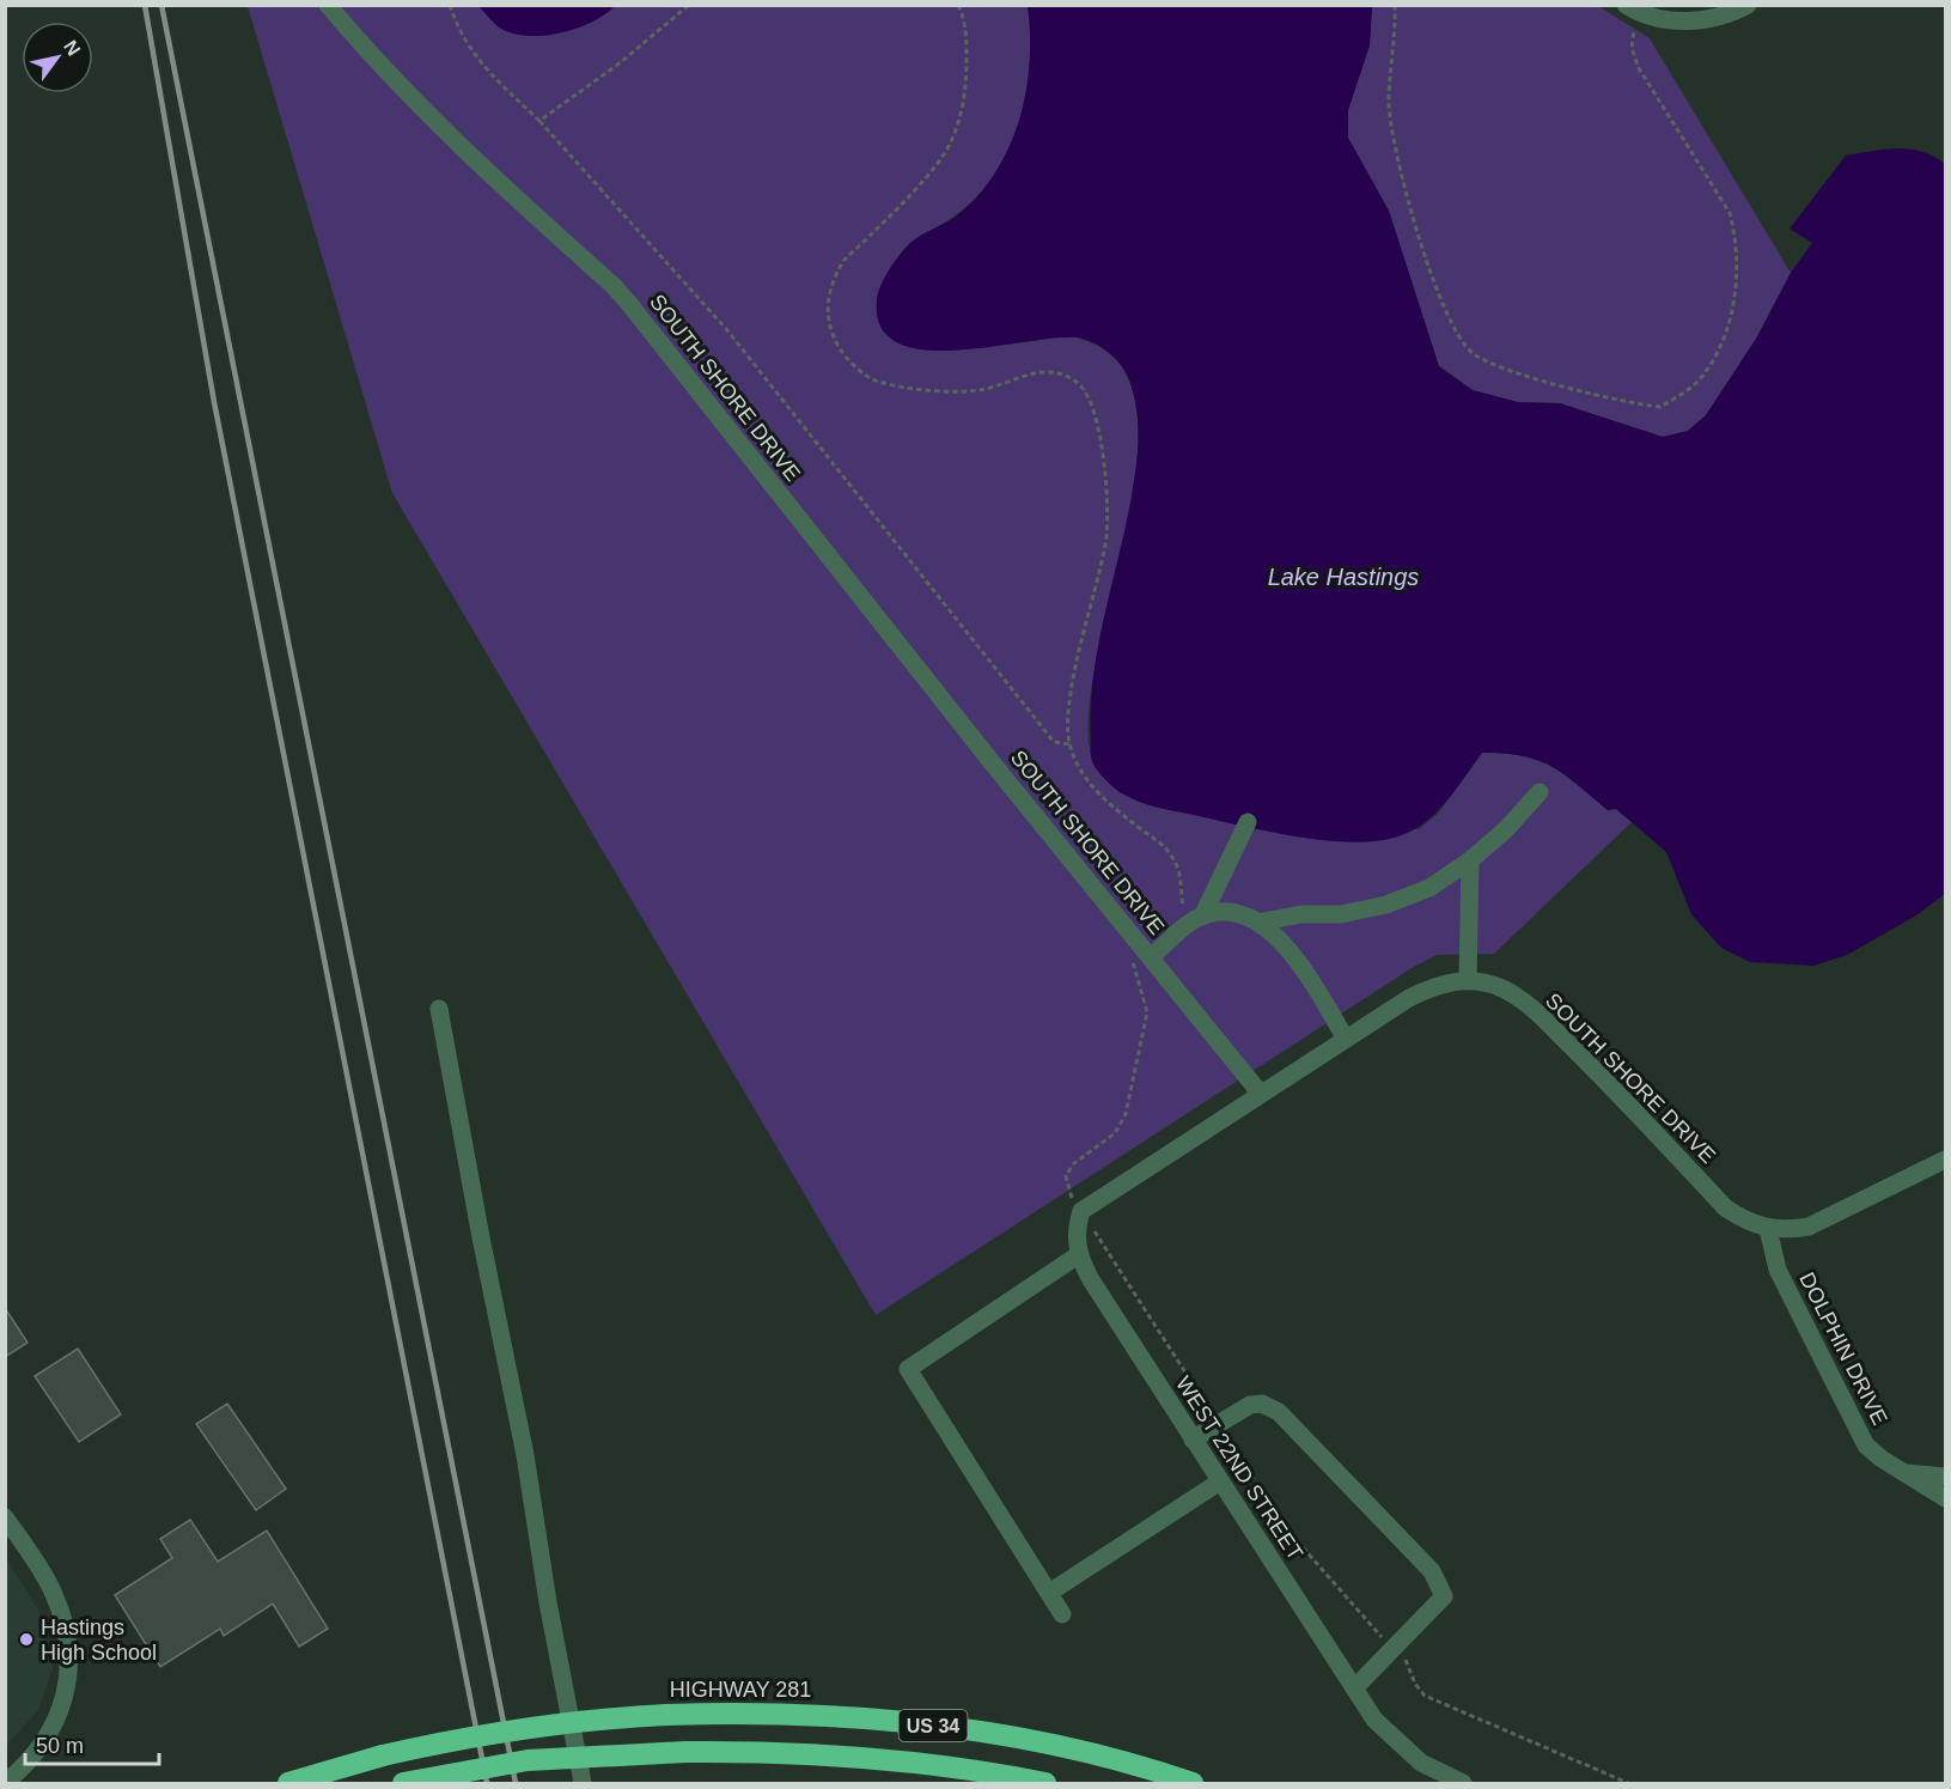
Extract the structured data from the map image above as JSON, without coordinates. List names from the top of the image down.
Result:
{
  "streets": {
    "highway": ["HIGHWAY 281", "US 34"],
    "street": ["SOUTH SHORE DRIVE", "DOLPHIN DRIVE", "WEST 22ND STREET"]
  },
  "crossings": [
    ["SOUTH SHORE DRIVE", "DOLPHIN DRIVE"]
  ],
  "water": ["Lake Hastings"],
  "places": ["Hastings High School"],
  "scale_bar": "50 m",
  "north": "top right"
}
